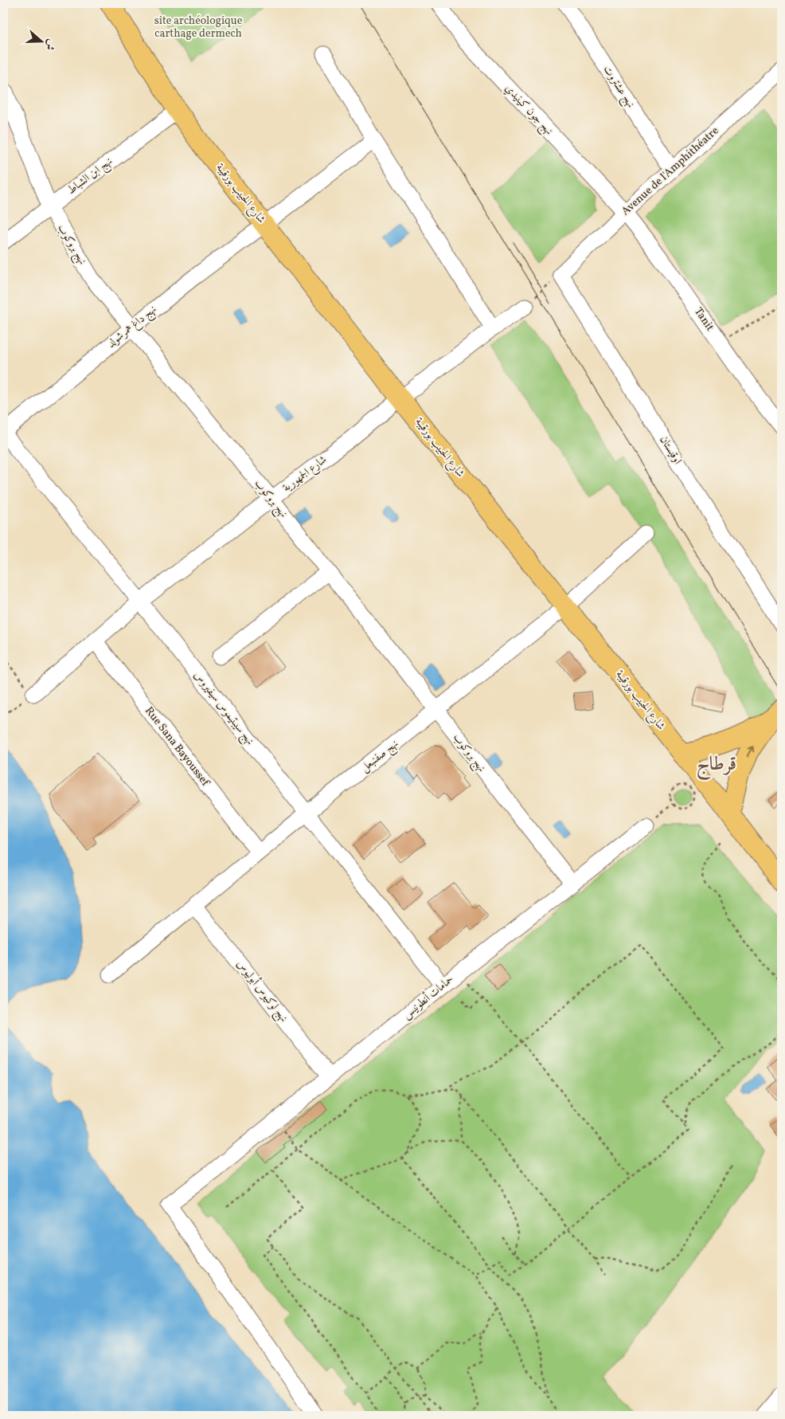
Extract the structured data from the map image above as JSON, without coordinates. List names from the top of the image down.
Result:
{
  "streets": {
    "main road": ["شارع الحبيب بورقيبة"],
    "street": [
      "نهج عشتروت",
      "نهج جون كينيدي",
      "Avenue de l'Amphithéatre",
      "نهج ابن الشباط",
      "نهج بروكوب",
      "Tanit",
      "نهج داغ همرشولد",
      "اوقيستان",
      "شارع الجمهورية",
      "نهج سيبتيموس سيفيروس",
      "Rue Sana Bayoussef",
      "نهج صفنبعل",
      "نهج لوكيوس أبوليوس",
      "حمامات أنطونيس"
    ]
  },
  "crossings": [
    ["نهج عشتروت", "Avenue de l'Amphithéatre"],
    ["نهج جون كينيدي", "Avenue de l'Amphithéatre"],
    ["نهج جون كينيدي", "Tanit"],
    ["Avenue de l'Amphithéatre", "Tanit"],
    ["Avenue de l'Amphithéatre", "اوقيستان"],
    ["نهج ابن الشباط", "شارع الحبيب بورقيبة"],
    ["نهج ابن الشباط", "نهج بروكوب"],
    ["شارع الحبيب بورقيبة", "نهج داغ همرشولد"],
    ["شارع الحبيب بورقيبة", "شارع الجمهورية"],
    ["شارع الحبيب بورقيبة", "نهج صفنبعل"],
    ["نهج بروكوب", "نهج داغ همرشولد"],
    ["نهج بروكوب", "شارع الجمهورية"],
    ["نهج بروكوب", "نهج صفنبعل"],
    ["نهج بروكوب", "حمامات أنطونيس"],
    ["نهج داغ همرشولد", "نهج سيبتيموس سيفيروس"],
    ["شارع الجمهورية", "نهج سيبتيموس سيفيروس"],
    ["شارع الجمهورية", "Rue Sana Bayoussef"],
    ["نهج سيبتيموس سيفيروس", "نهج صفنبعل"],
    ["نهج سيبتيموس سيفيروس", "حمامات أنطونيس"],
    ["Rue Sana Bayoussef", "نهج صفنبعل"],
    ["نهج صفنبعل", "نهج لوكيوس أبوليوس"],
    ["نهج لوكيوس أبوليوس", "حمامات أنطونيس"]
  ],
  "districts": ["قرطاج"],
  "parks": ["site archéologique carthage dermech"],
  "north": "right"
}
